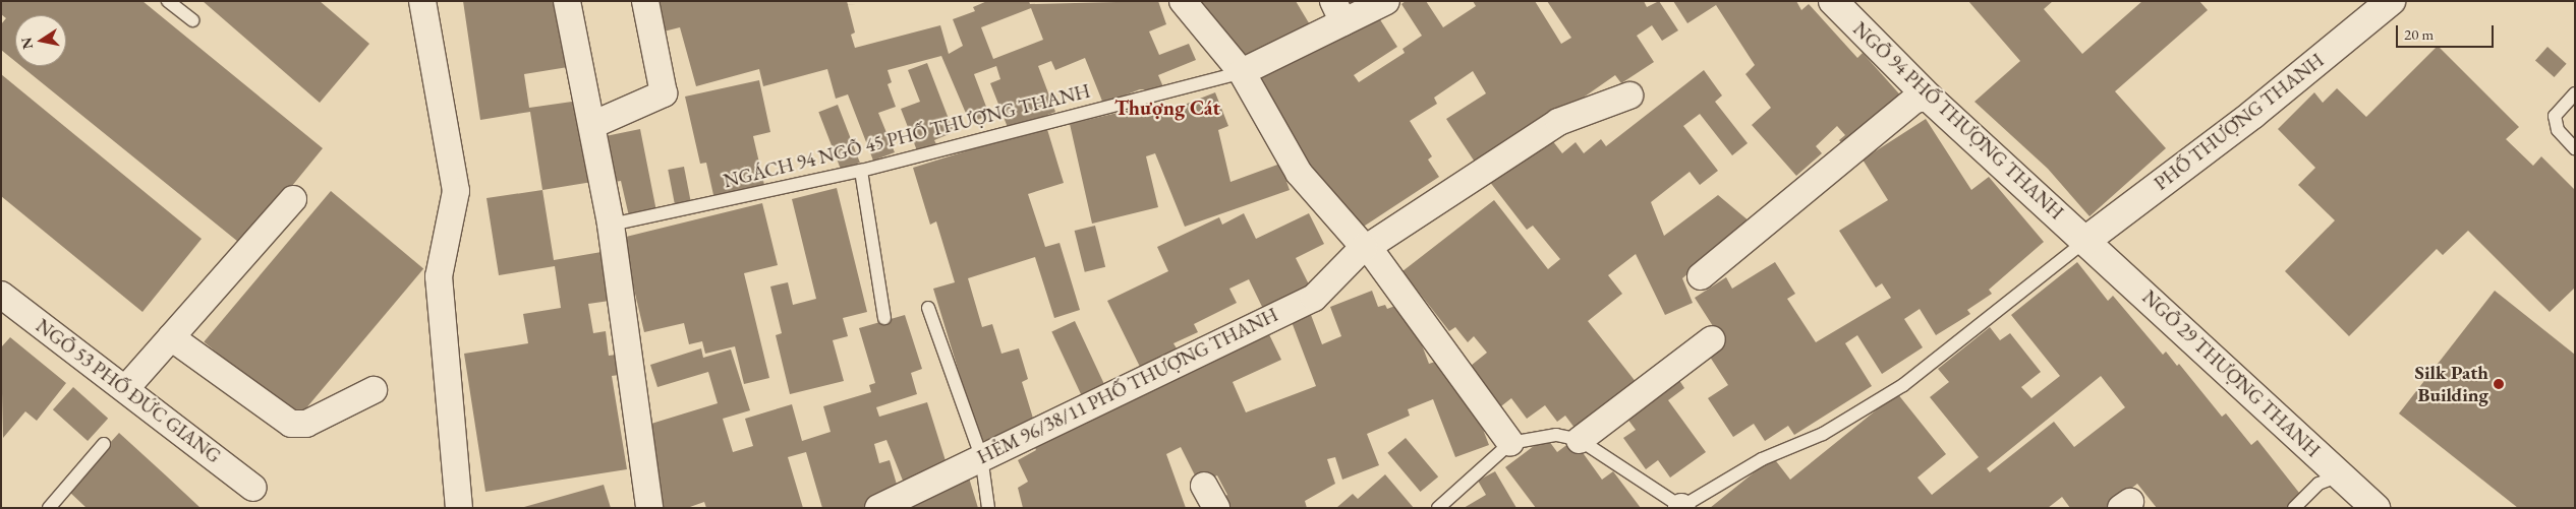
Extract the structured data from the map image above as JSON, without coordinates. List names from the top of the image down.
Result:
{
  "streets": {
    "street": [
      "NGÕ 94 PHỐ THƯỢNG THANH",
      "PHỐ THƯỢNG THANH",
      "NGÕ 29 THƯỢNG THANH",
      "HẺM 96/38/11 PHỐ THƯỢNG THANH",
      "NGÕ 53 PHỐ ĐỨC GIANG"
    ],
    "lane": ["NGÁCH 94 NGÕ 45 PHỐ THƯỢNG THANH"]
  },
  "crossings": [
    ["NGÕ 94 PHỐ THƯỢNG THANH", "PHỐ THƯỢNG THANH"],
    ["NGÕ 94 PHỐ THƯỢNG THANH", "NGÕ 29 THƯỢNG THANH"],
    ["PHỐ THƯỢNG THANH", "NGÕ 29 THƯỢNG THANH"]
  ],
  "districts": ["Thượng Cát"],
  "places": ["Silk Path Building"],
  "scale_bar": "20 m",
  "north": "left"
}
